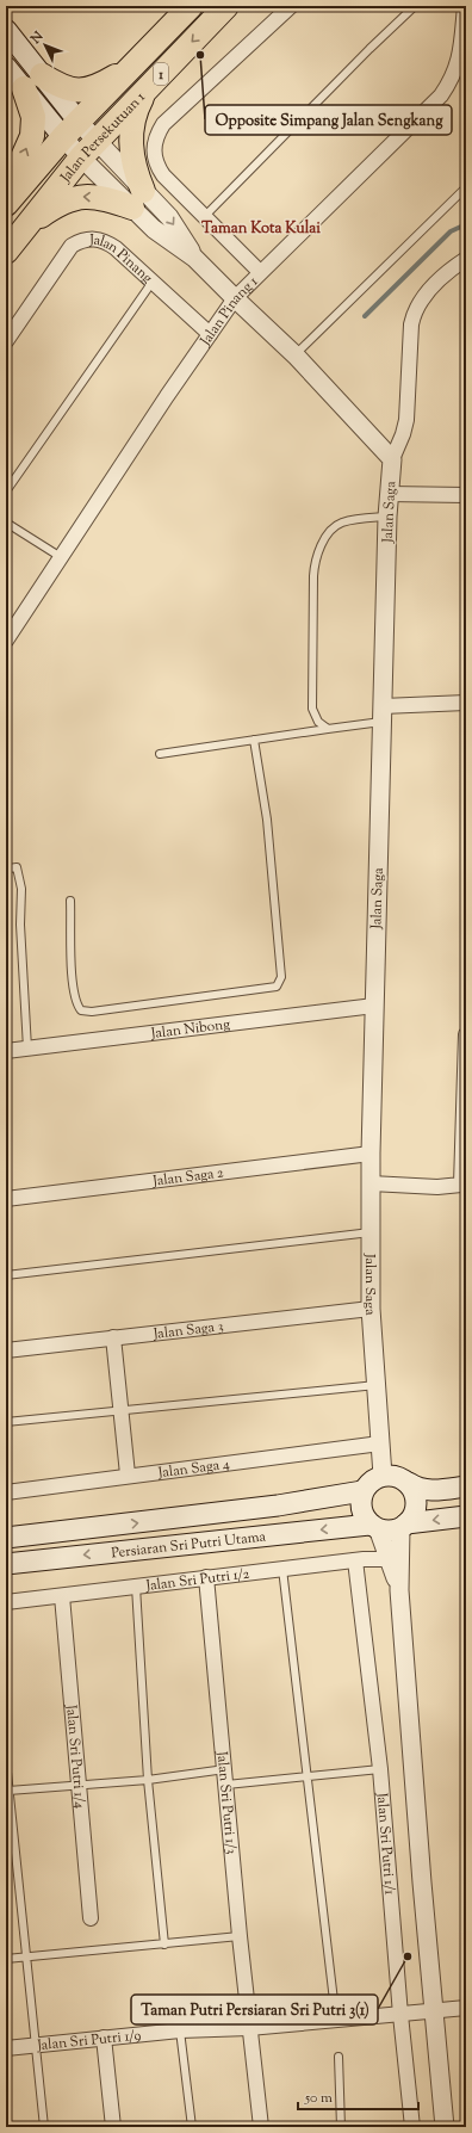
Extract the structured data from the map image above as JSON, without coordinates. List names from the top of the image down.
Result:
{
  "streets": {
    "highway": ["1", "Jalan Persekutuan 1"],
    "main road": ["Persiaran Sri Putri Utama"],
    "street": [
      "Jalan Pinang",
      "Jalan Pinang 1",
      "Jalan Saga",
      "Jalan Nibong",
      "Jalan Saga 2",
      "Jalan Saga 3",
      "Jalan Saga 4",
      "Jalan Sri Putri 1/2",
      "Jalan Sri Putri 1/4",
      "Jalan Sri Putri 1/3",
      "Jalan Sri Putri 1/1",
      "Jalan Sri Putri 1/9"
    ]
  },
  "crossings": [
    ["Jalan Pinang", "Jalan Pinang 1"],
    ["Jalan Saga", "Jalan Nibong"],
    ["Jalan Saga", "Jalan Saga 2"],
    ["Jalan Saga", "Jalan Saga 3"],
    ["Jalan Saga", "Jalan Saga 4"],
    ["Jalan Saga", "Persiaran Sri Putri Utama"],
    ["Jalan Sri Putri 1/2", "Jalan Sri Putri 1/4"],
    ["Jalan Sri Putri 1/2", "Jalan Sri Putri 1/3"],
    ["Jalan Sri Putri 1/2", "Jalan Sri Putri 1/1"],
    ["Jalan Sri Putri 1/3", "Jalan Sri Putri 1/9"],
    ["Jalan Sri Putri 1/1", "Jalan Sri Putri 1/9"]
  ],
  "districts": ["Taman Kota Kulai"],
  "places": ["Opposite Simpang Jalan Sengkang", "Taman Putri Persiaran Sri Putri 3(1)"],
  "scale_bar": "50 m",
  "north": "top left"
}
